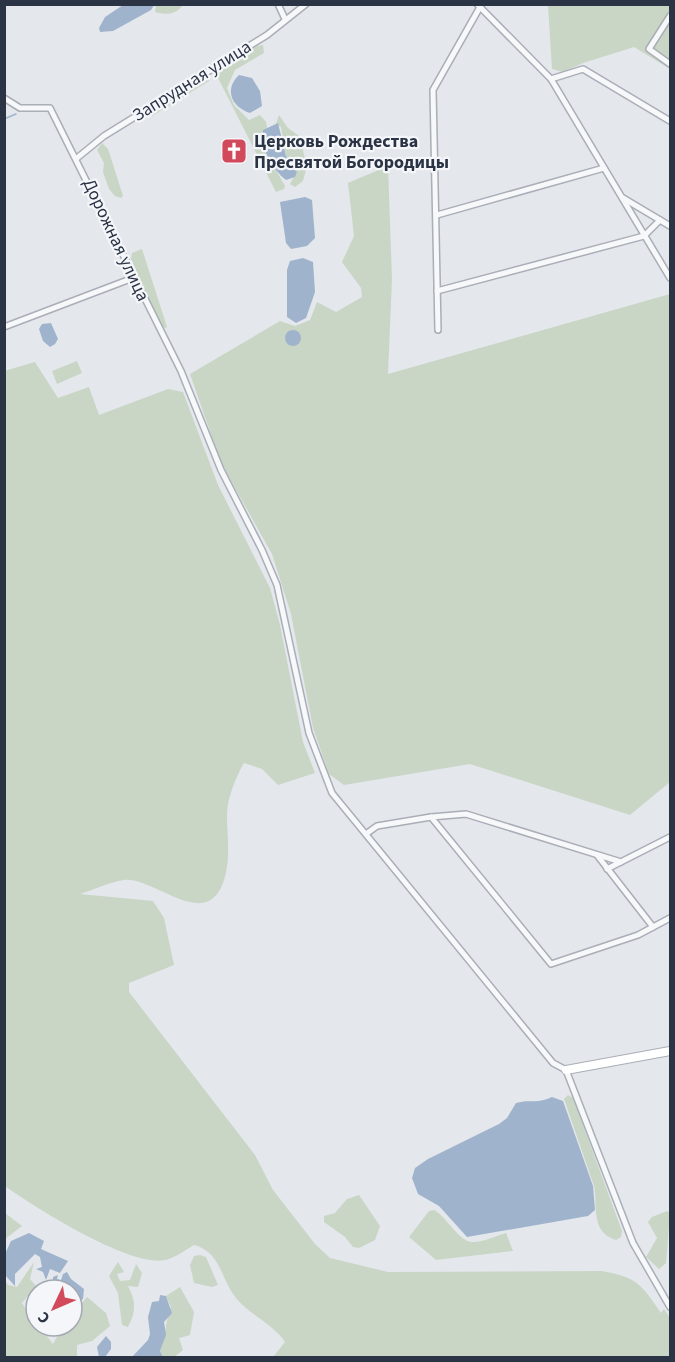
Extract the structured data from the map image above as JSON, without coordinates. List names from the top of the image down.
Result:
{
  "streets": {
    "street": ["Запрудная улица", "Дорожная улица"]
  },
  "crossings": [
    ["Запрудная улица", "Дорожная улица"]
  ],
  "places": {
    "church": ["Церковь Рождества Пресвятой Богородицы"]
  },
  "north": "bottom left"
}
